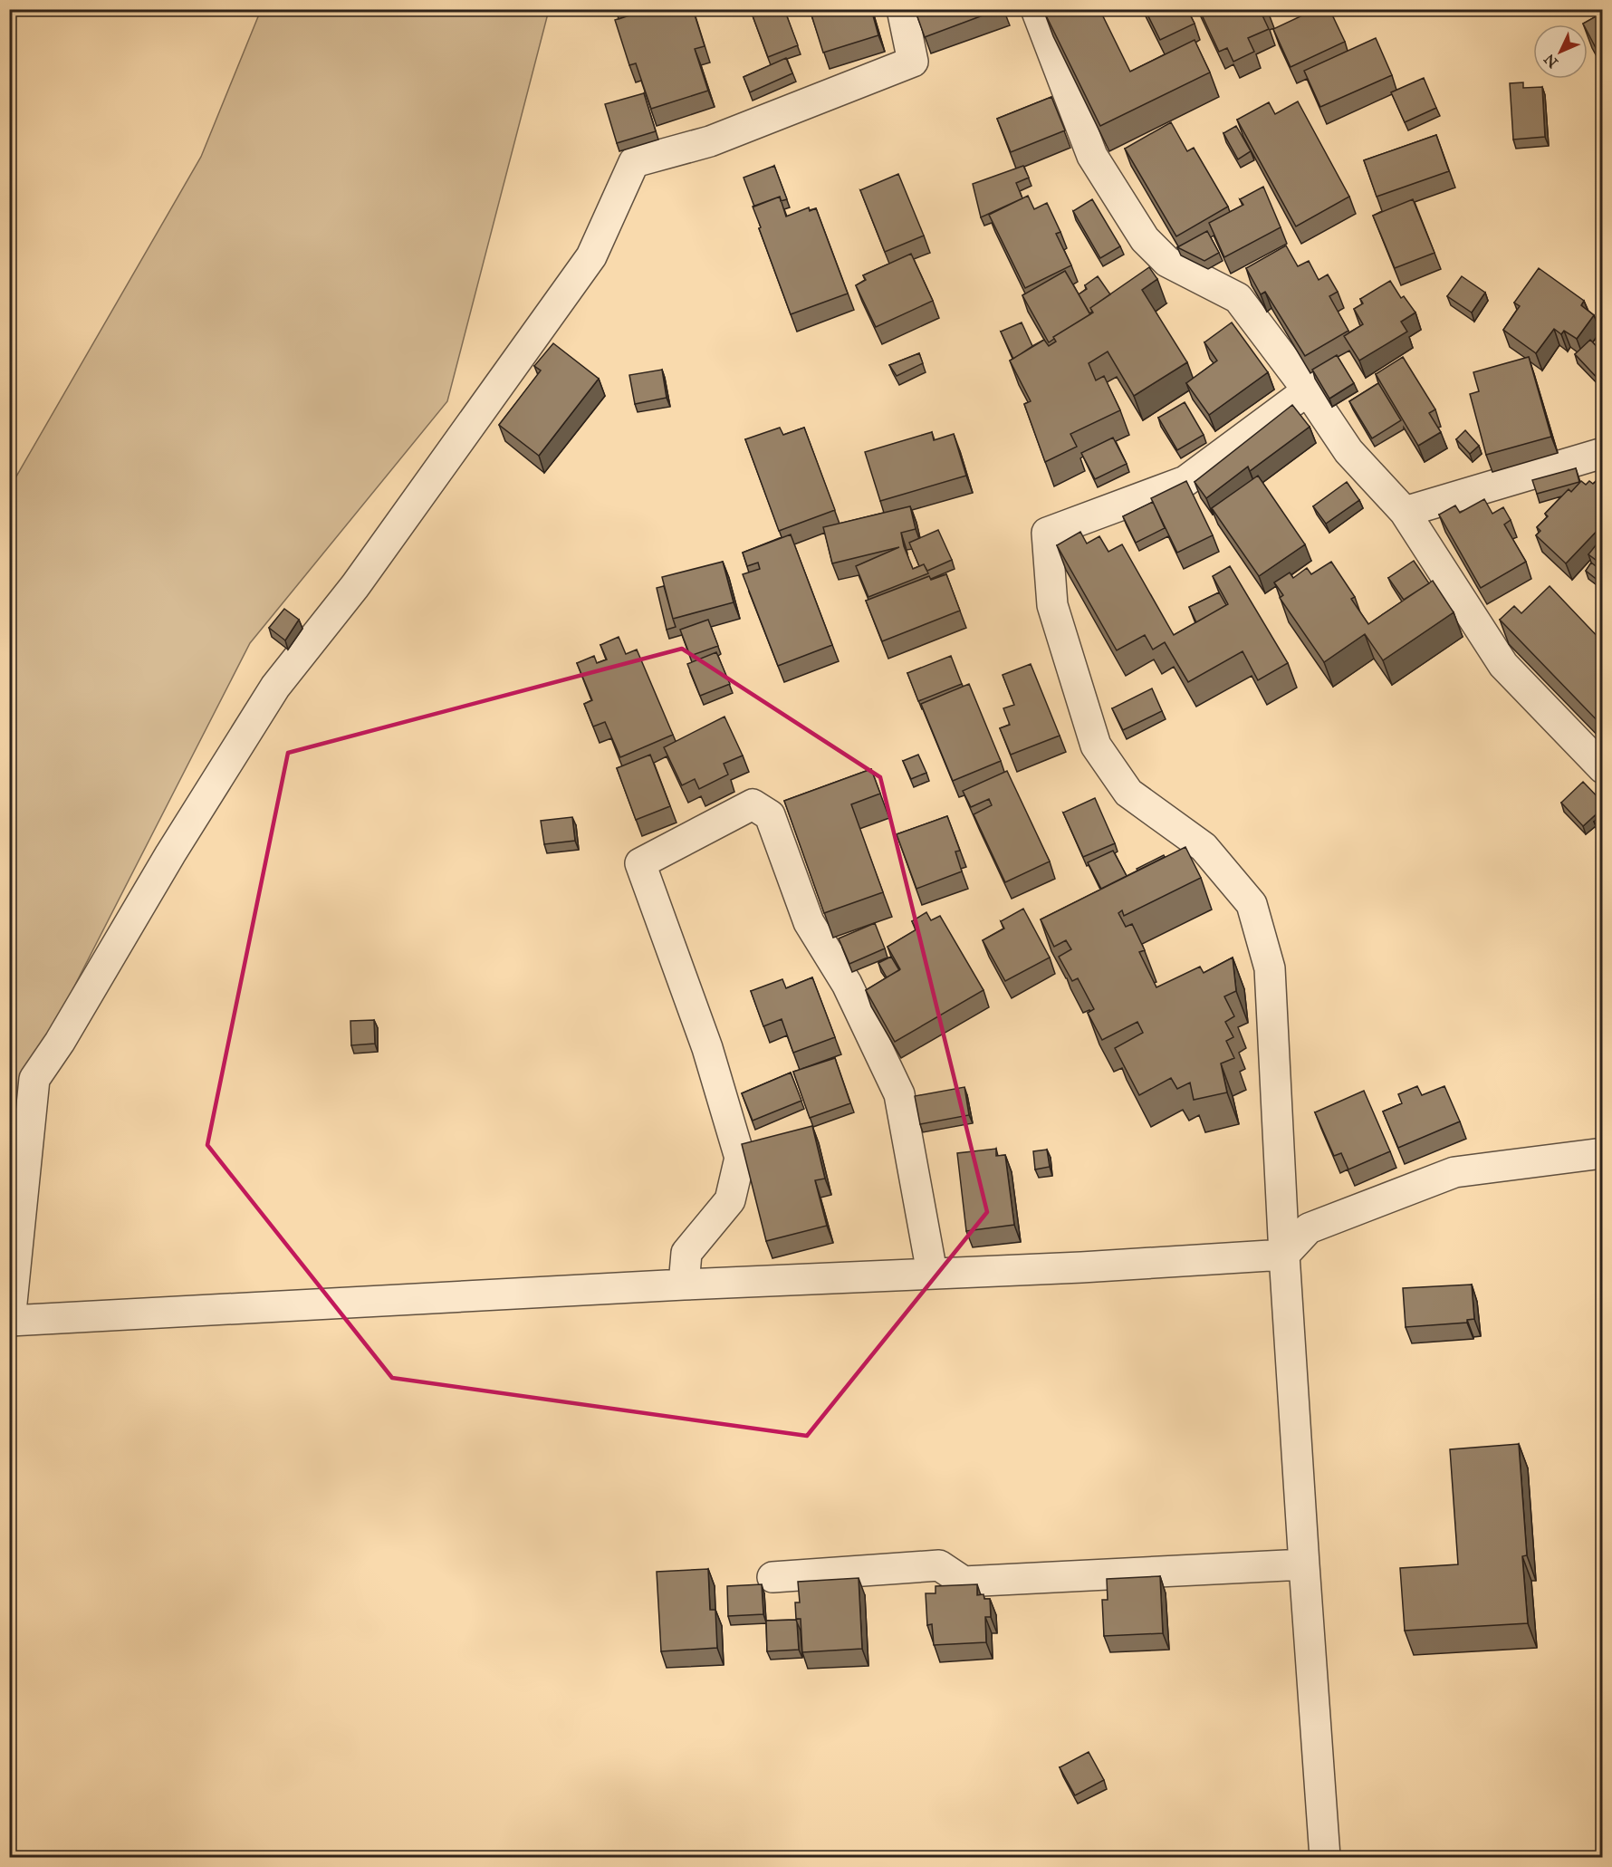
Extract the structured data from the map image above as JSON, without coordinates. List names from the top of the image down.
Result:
{
  "north": "bottom left"
}
